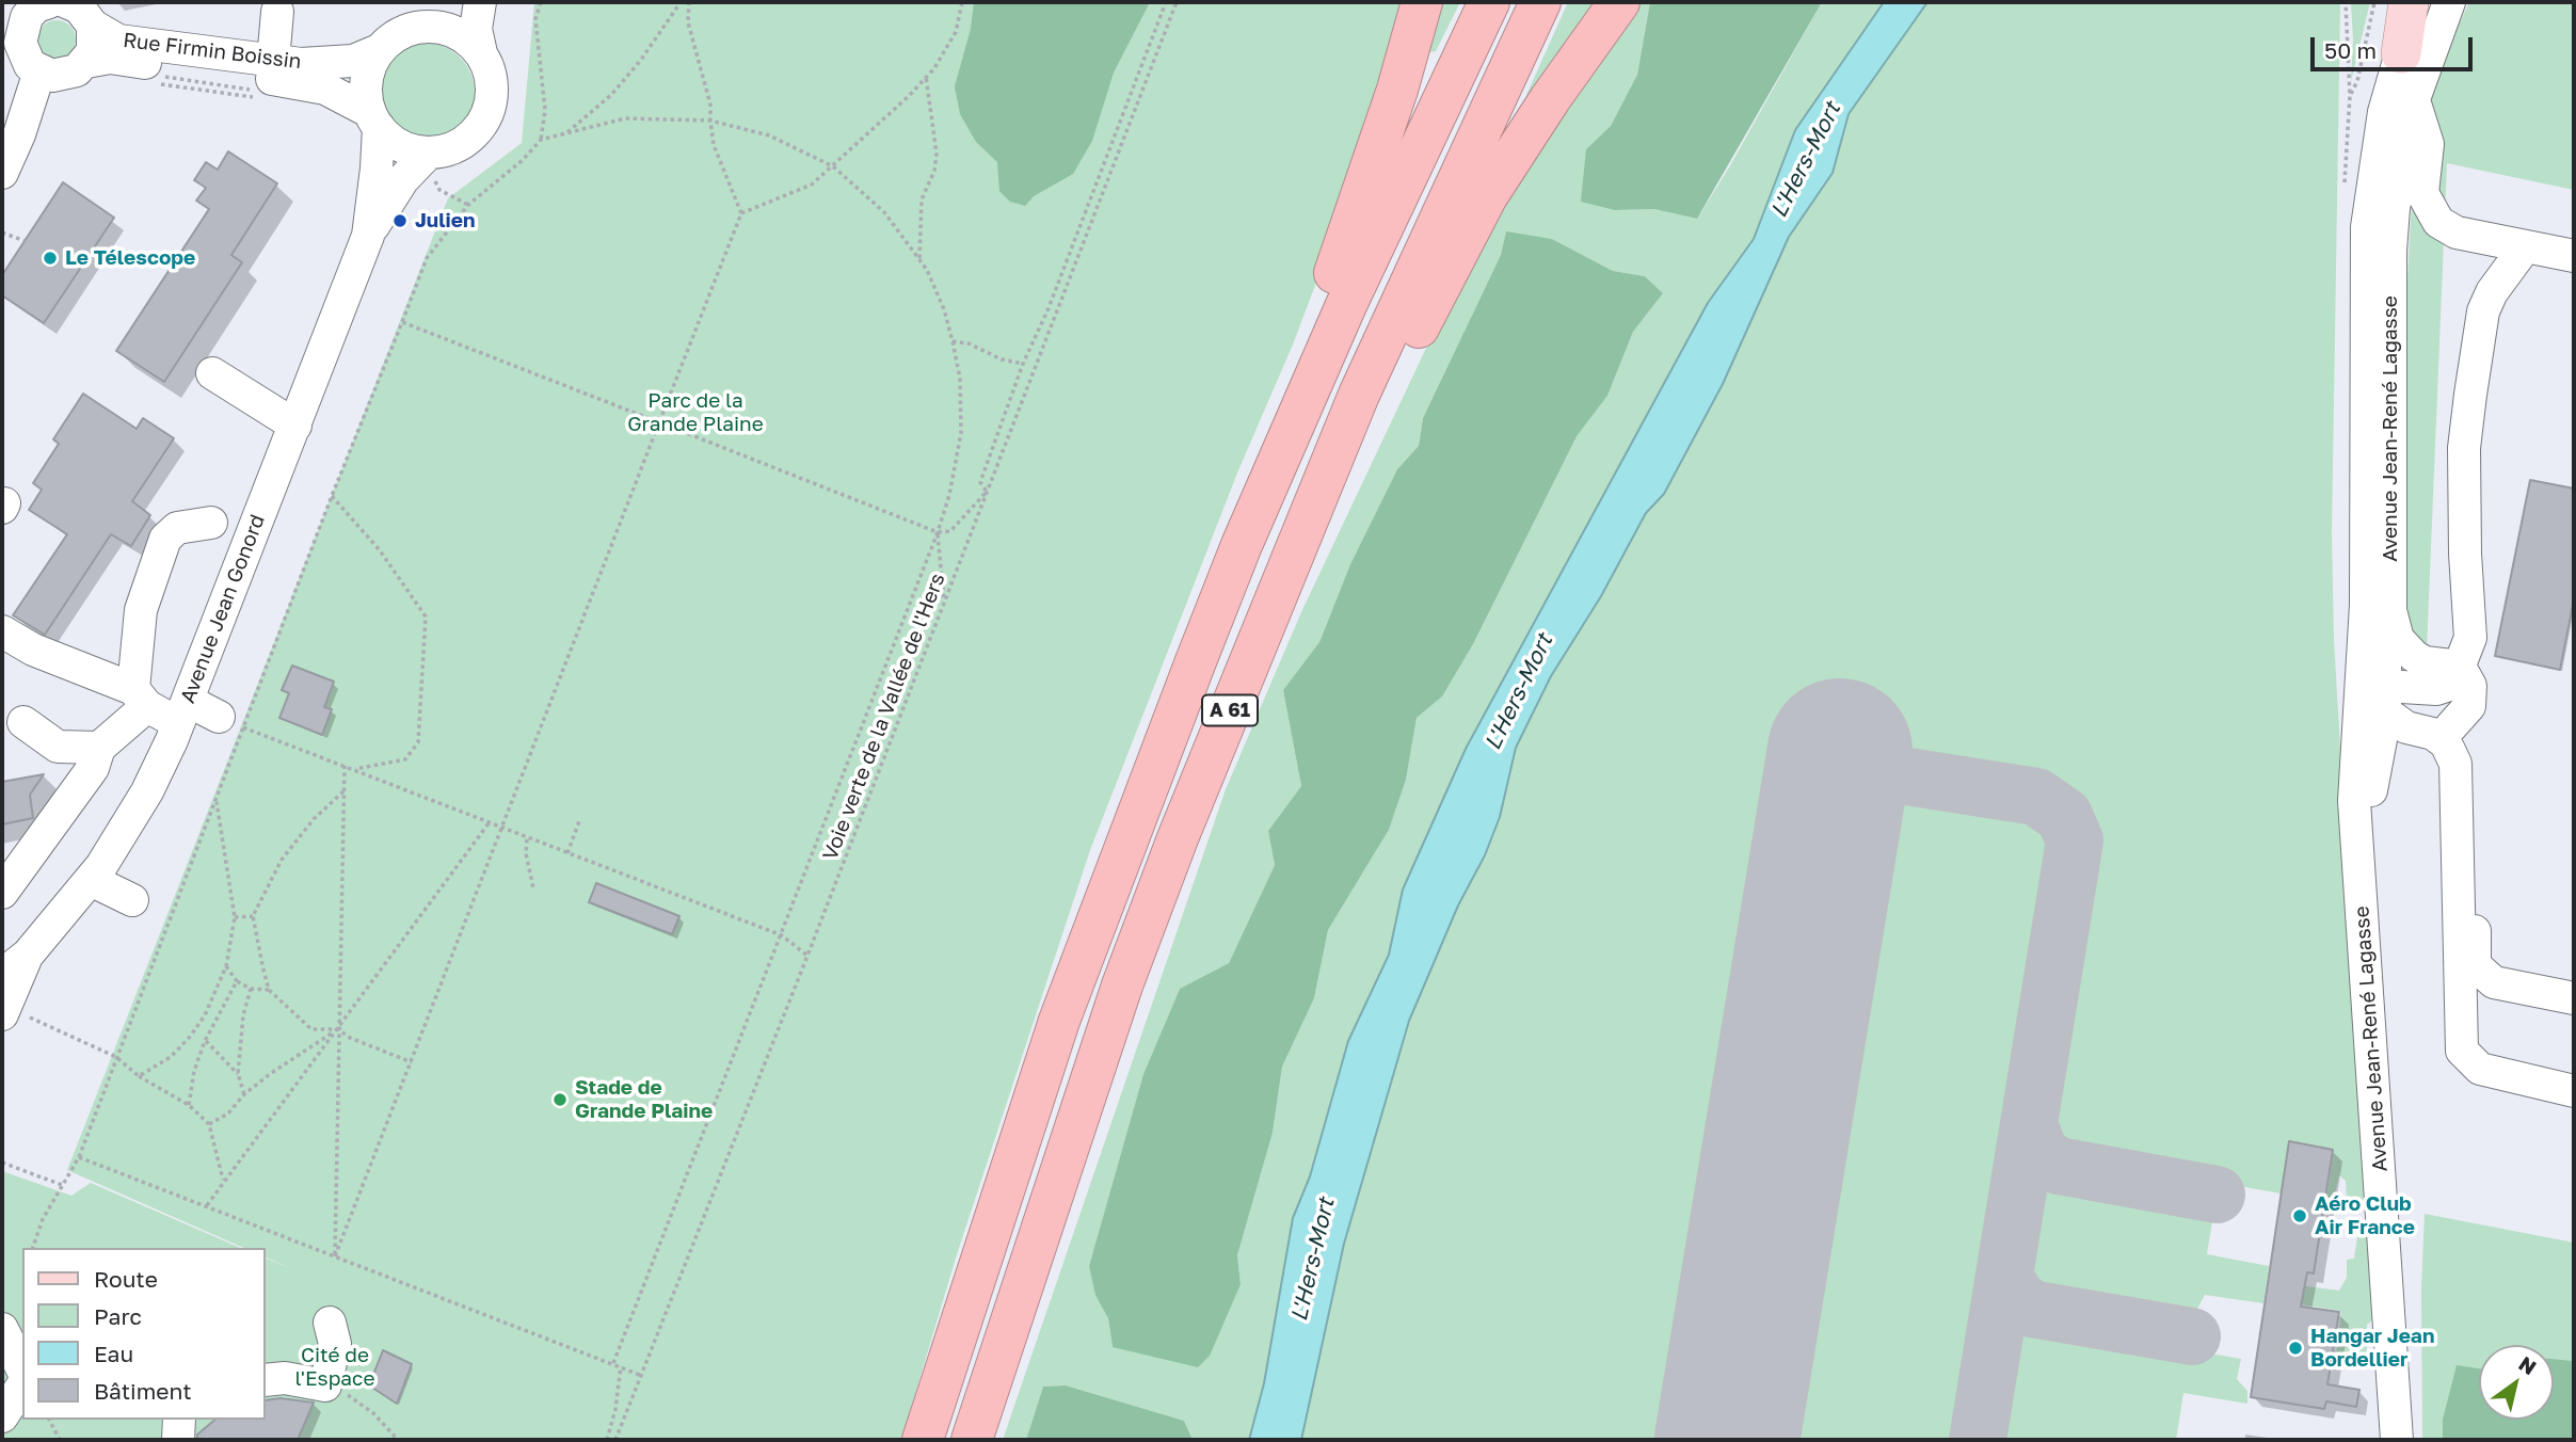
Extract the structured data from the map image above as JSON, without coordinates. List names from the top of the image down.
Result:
{
  "streets": {
    "highway": ["A 61"],
    "street": ["Rue Firmin Boissin", "Avenue Jean-René Lagasse", "Avenue Jean Gonord"],
    "path": ["Voie verte de la Vallée de l'Hers"]
  },
  "crossings": [
    ["Rue Firmin Boissin", "Avenue Jean Gonord"]
  ],
  "water": ["L'Hers-Mort"],
  "parks": ["Parc de la Grande Plaine", "Cité de l'Espace"],
  "places": [
    "Julien",
    "Le Télescope",
    "Stade de Grande Plaine",
    "Aéro Club Air France",
    "Hangar Jean Bordellier"
  ],
  "legend": [
    "Route",
    "Parc",
    "Eau",
    "Bâtiment"
  ],
  "scale_bar": "50 m",
  "north": "top right"
}
